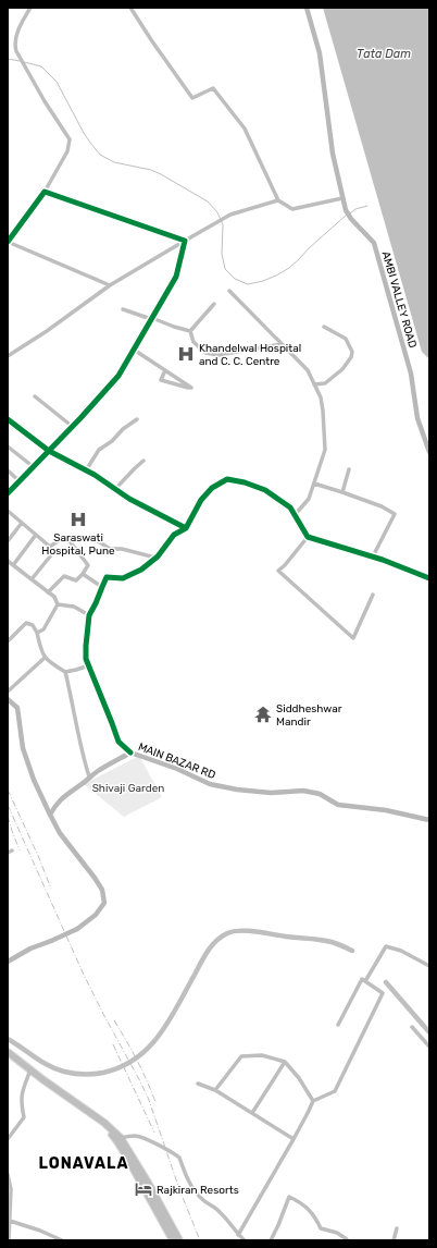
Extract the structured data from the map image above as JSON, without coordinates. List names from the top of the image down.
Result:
{
  "streets": {
    "main road": ["AMBI VALLEY ROAD", "MAIN BAZAR RD"]
  },
  "districts": ["LONAVALA"],
  "water": ["Tata Dam"],
  "parks": ["Shivaji Garden"],
  "places": {
    "hospital": ["Khandelwal Hospital and C. C. Centre", "Saraswati Hospital, Pune"],
    "temple": ["Siddheshwar Mandir"],
    "hotel": ["Rajkiran Resorts"]
  }
}
